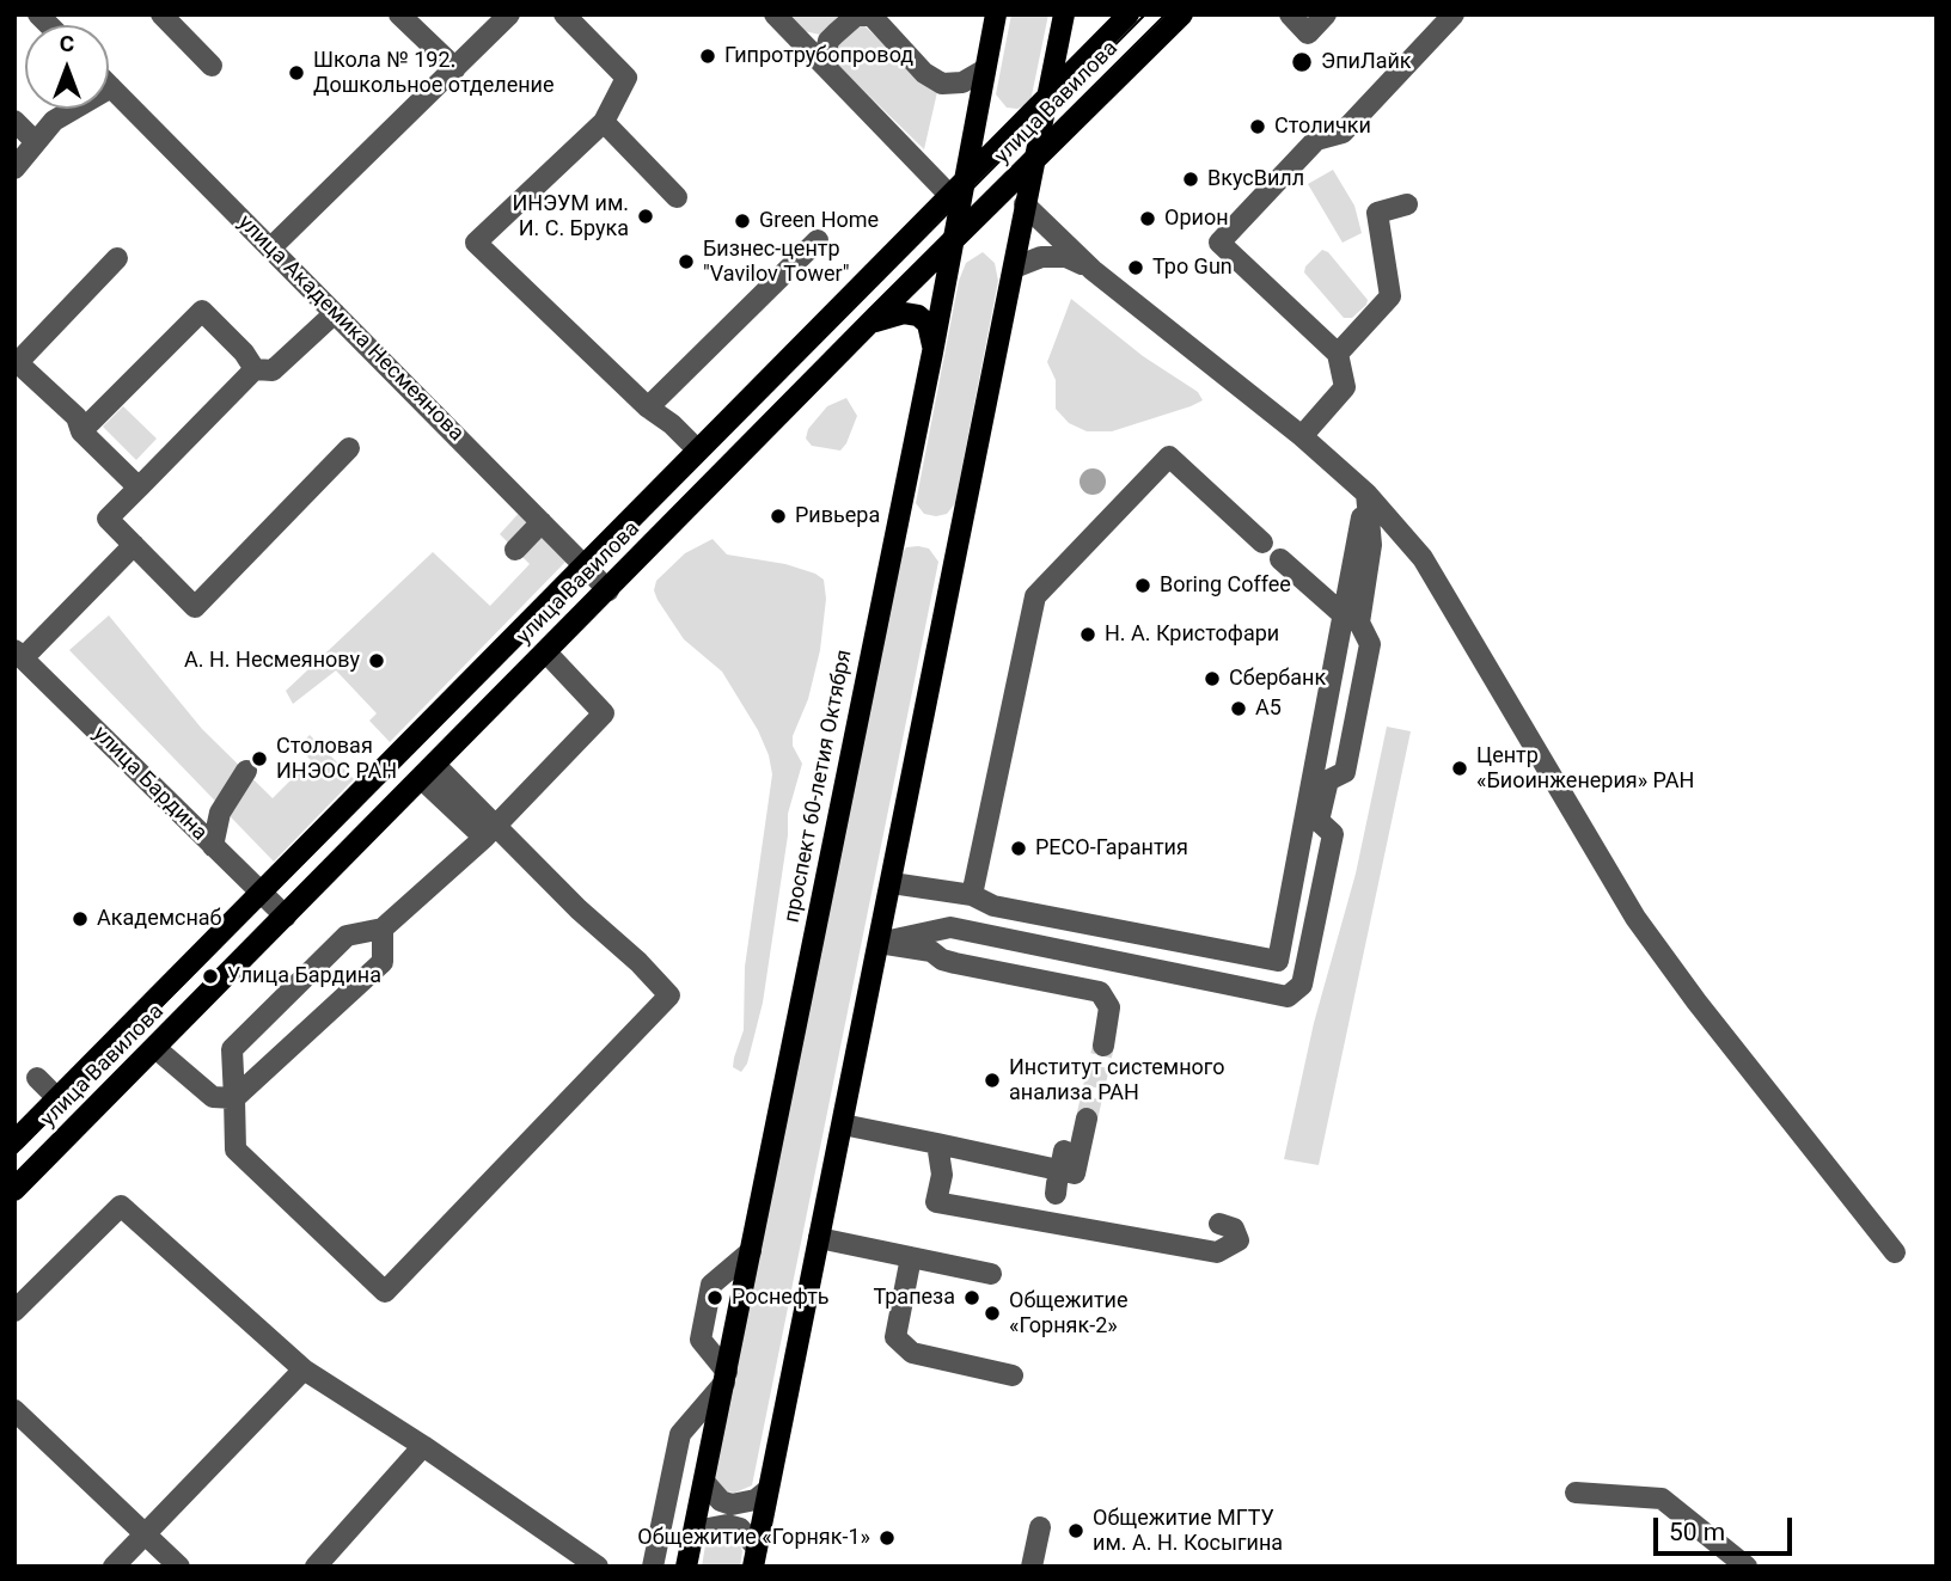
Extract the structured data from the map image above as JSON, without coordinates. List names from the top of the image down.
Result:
{
  "streets": {
    "main road": ["улица Вавилова", "проспект 60-летия Октября"],
    "street": ["улица Академика Несмеянова", "улица Бардина"]
  },
  "crossings": [
    ["улица Вавилова", "улица Академика Несмеянова"],
    ["улица Вавилова", "улица Бардина"],
    ["улица Вавилова", "проспект 60-летия Октября"]
  ],
  "places": [
    "Гипротрубопровод",
    "ЭпиЛайк",
    "Школа № 192. Дошкольное отделение",
    "Столички",
    "ВкусВилл",
    "ИНЭУМ им. И. С. Брука",
    "Орион",
    "Green Home",
    "Бизнес-центр \"Vavilov Tower\"",
    "Tpo Gun",
    "Ривьера",
    "Boring Coffee",
    "Н. А. Кристофари",
    "А. Н. Несмеянову",
    "Сбербанк",
    "А5",
    "Столовая ИНЭОС РАН",
    "Центр «Биоинженерия» РАН",
    "РЕСО-Гарантия",
    "Академснаб",
    "Улица Бардина",
    "Институт системного анализа РАН",
    "Роснефть",
    "Трапеза",
    "Общежитие «Горняк-2»",
    "Общежитие МГТУ им. А. Н. Косыгина",
    "Общежитие «Горняк-1»"
  ],
  "scale_bar": "50 m",
  "north": "top"
}
